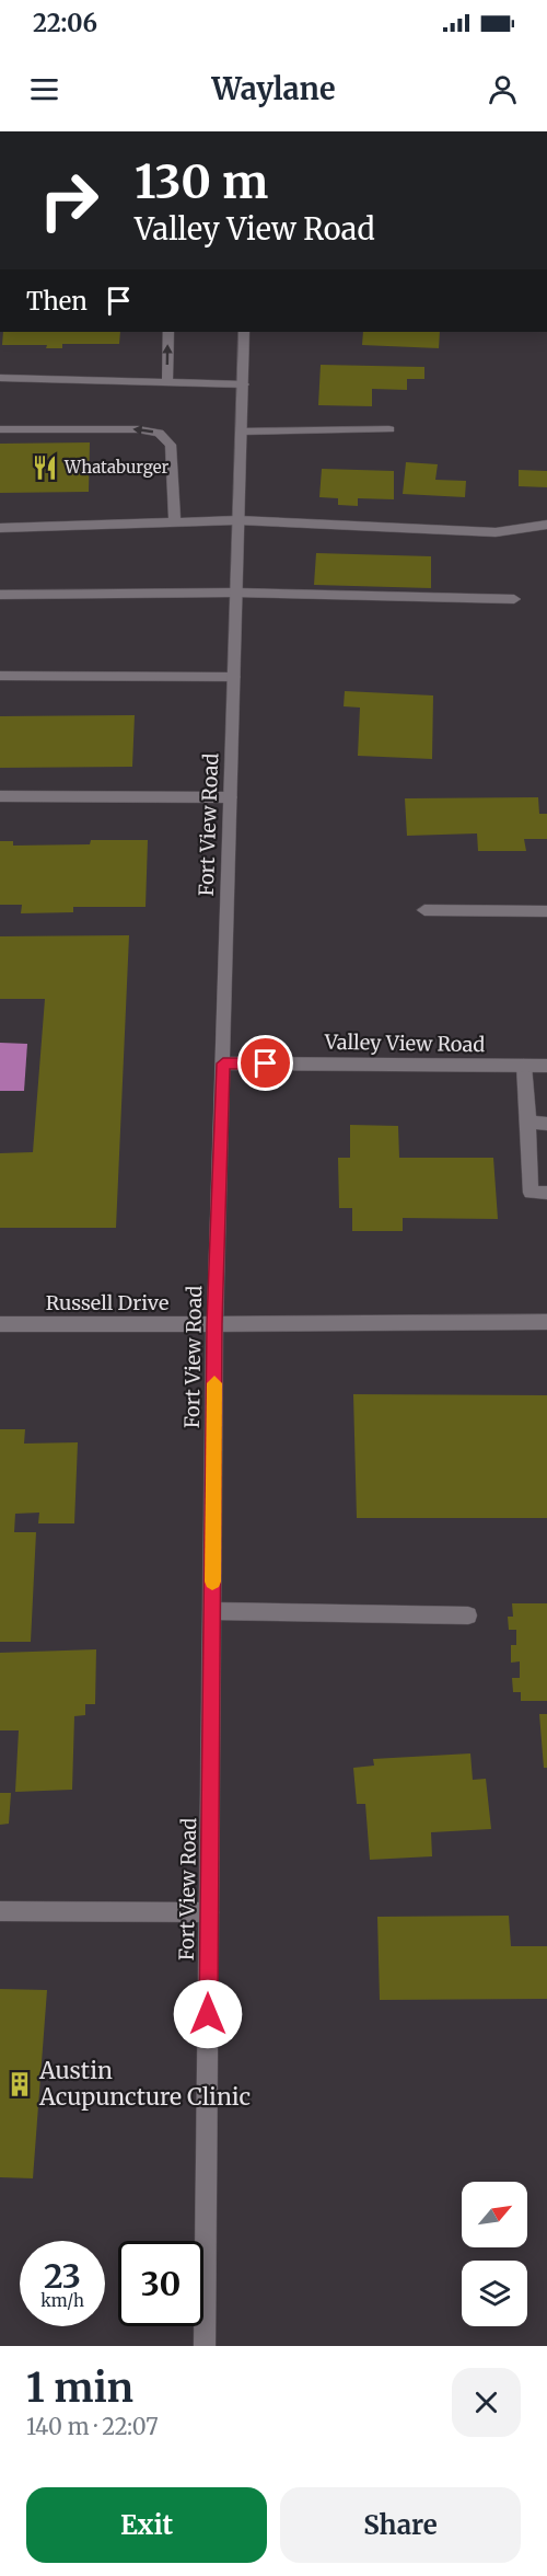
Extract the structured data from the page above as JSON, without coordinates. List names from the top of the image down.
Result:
{
  "streets": {
    "street": ["Fort View Road", "Valley View Road", "Russell Drive"]
  },
  "crossings": [
    ["Fort View Road", "Valley View Road"],
    ["Fort View Road", "Russell Drive"]
  ],
  "places": {
    "restaurant": ["Whataburger"],
    "building": ["Austin Acupuncture Clinic"]
  },
  "north": "top right",
  "page": {
    "status": "22:06",
    "header": "Waylane",
    "turn": ["130 m", "Valley View Road"],
    "then": "Then",
    "speed": "23 km/h",
    "limit": "30",
    "heading": ["1 min", "140 m · 22:07"],
    "buttons": ["Exit", "Share"]
  }
}
